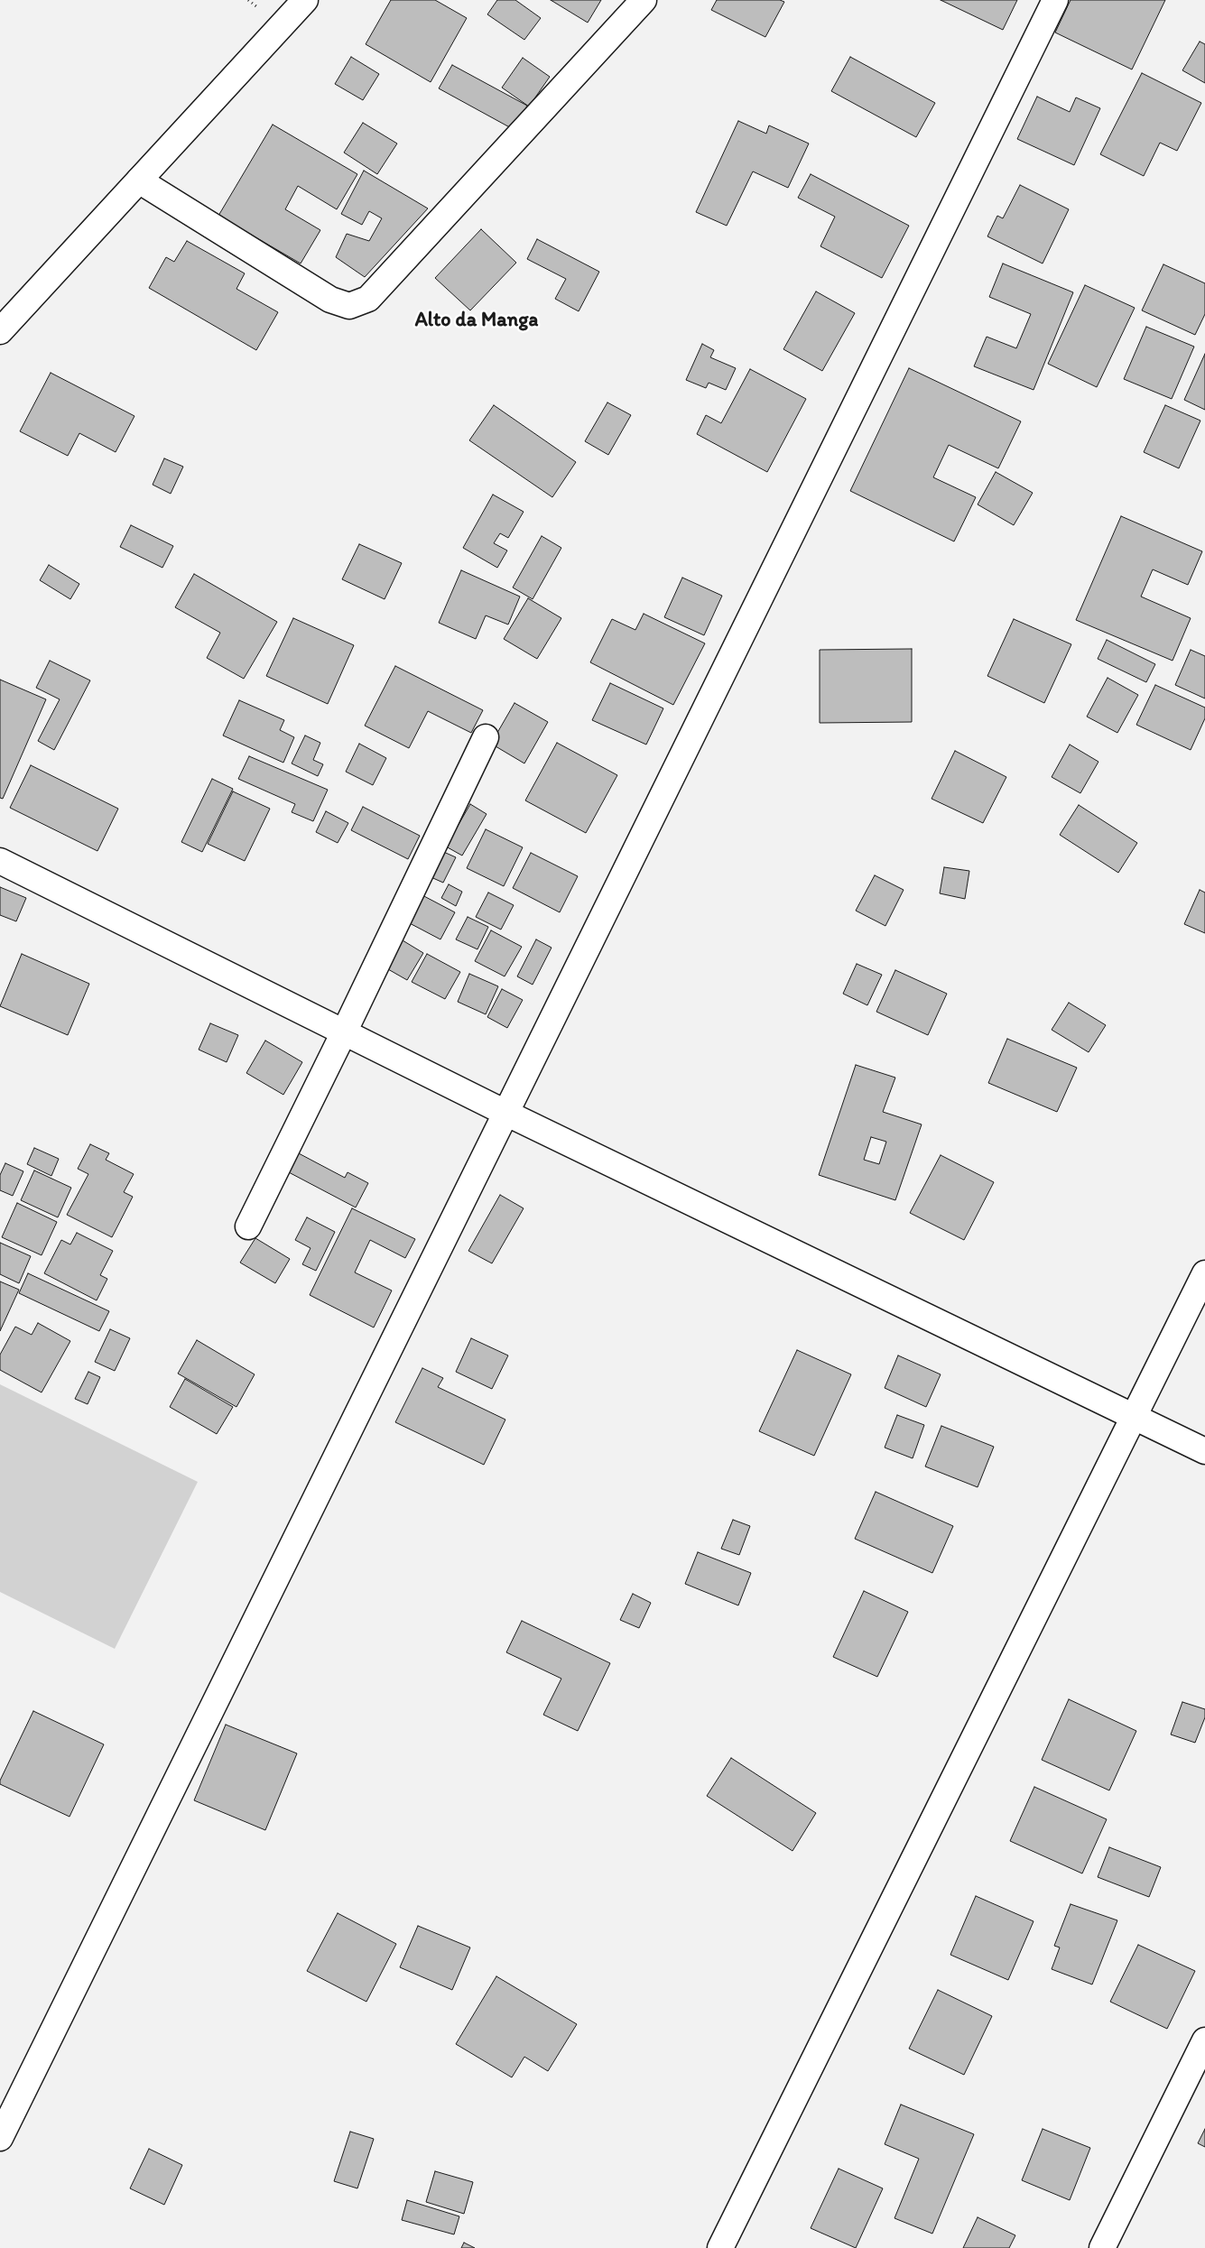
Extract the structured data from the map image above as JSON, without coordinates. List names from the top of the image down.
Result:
{
  "districts": ["Alto da Manga"]
}
